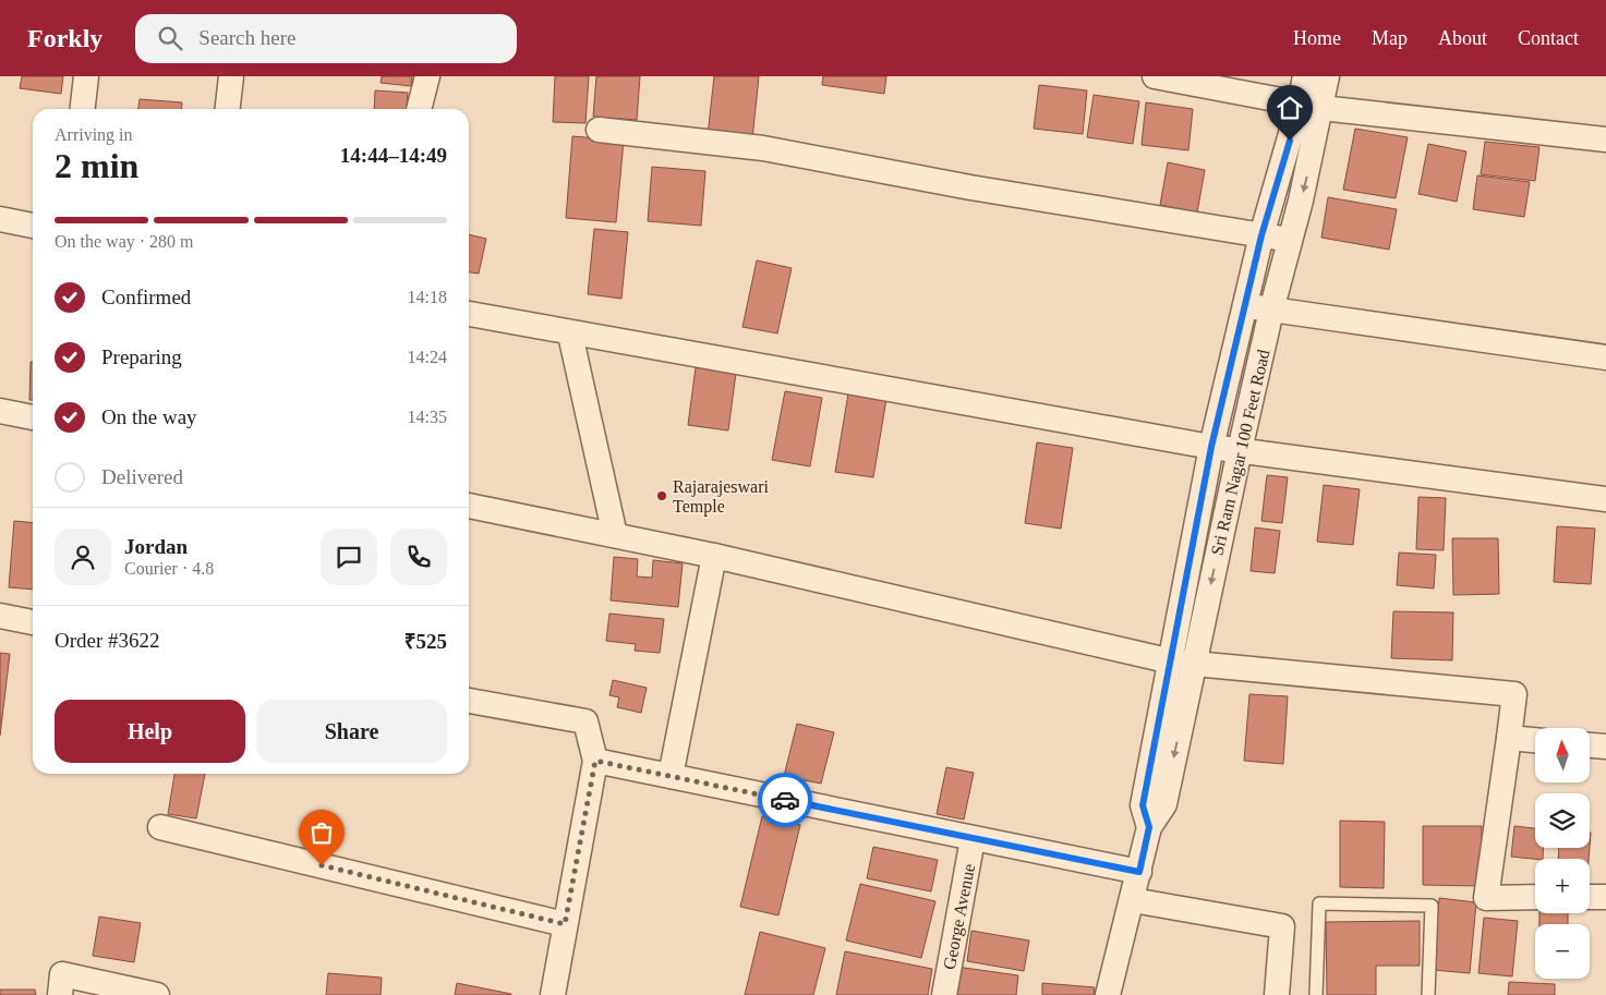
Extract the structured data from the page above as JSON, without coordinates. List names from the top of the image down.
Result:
{
  "streets": {
    "street": ["Sri Ram Nagar 100 Feet Road", "George Avenue"]
  },
  "places": ["Rajarajeswari Temple"],
  "north": "top",
  "page": {
    "header": "Forkly",
    "search": "Search here",
    "nav": [
      "Home",
      "Map",
      "About",
      "Contact"
    ],
    "heading": ["2 min", "Arriving in", "14:44–14:49"],
    "panel": [
      "Jordan",
      "Courier · 4.8",
      "Order #3622",
      "₹525"
    ],
    "bar": "On the way · 280 m",
    "list": [
      ["Confirmed", "14:18"],
      ["Preparing", "14:24"],
      ["On the way", "14:35"],
      "Delivered"
    ],
    "buttons": ["Help", "Share"],
    "map_buttons": ["+", "−"]
  }
}
